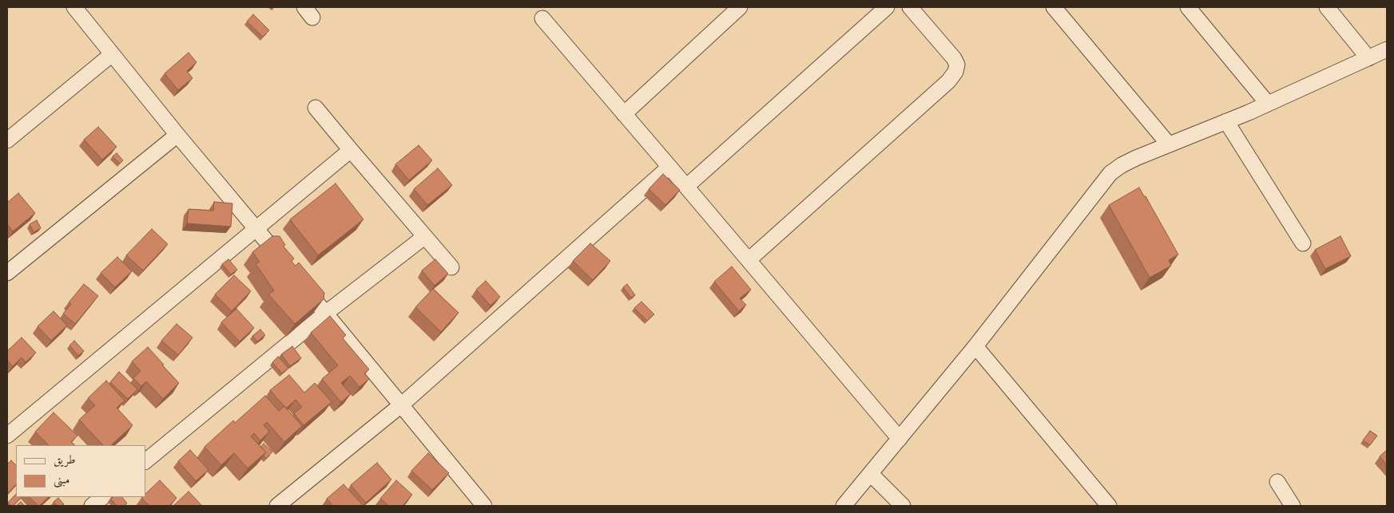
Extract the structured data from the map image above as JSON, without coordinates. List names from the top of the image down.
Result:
{
  "legend": ["طريق", "مبنى"]
}
